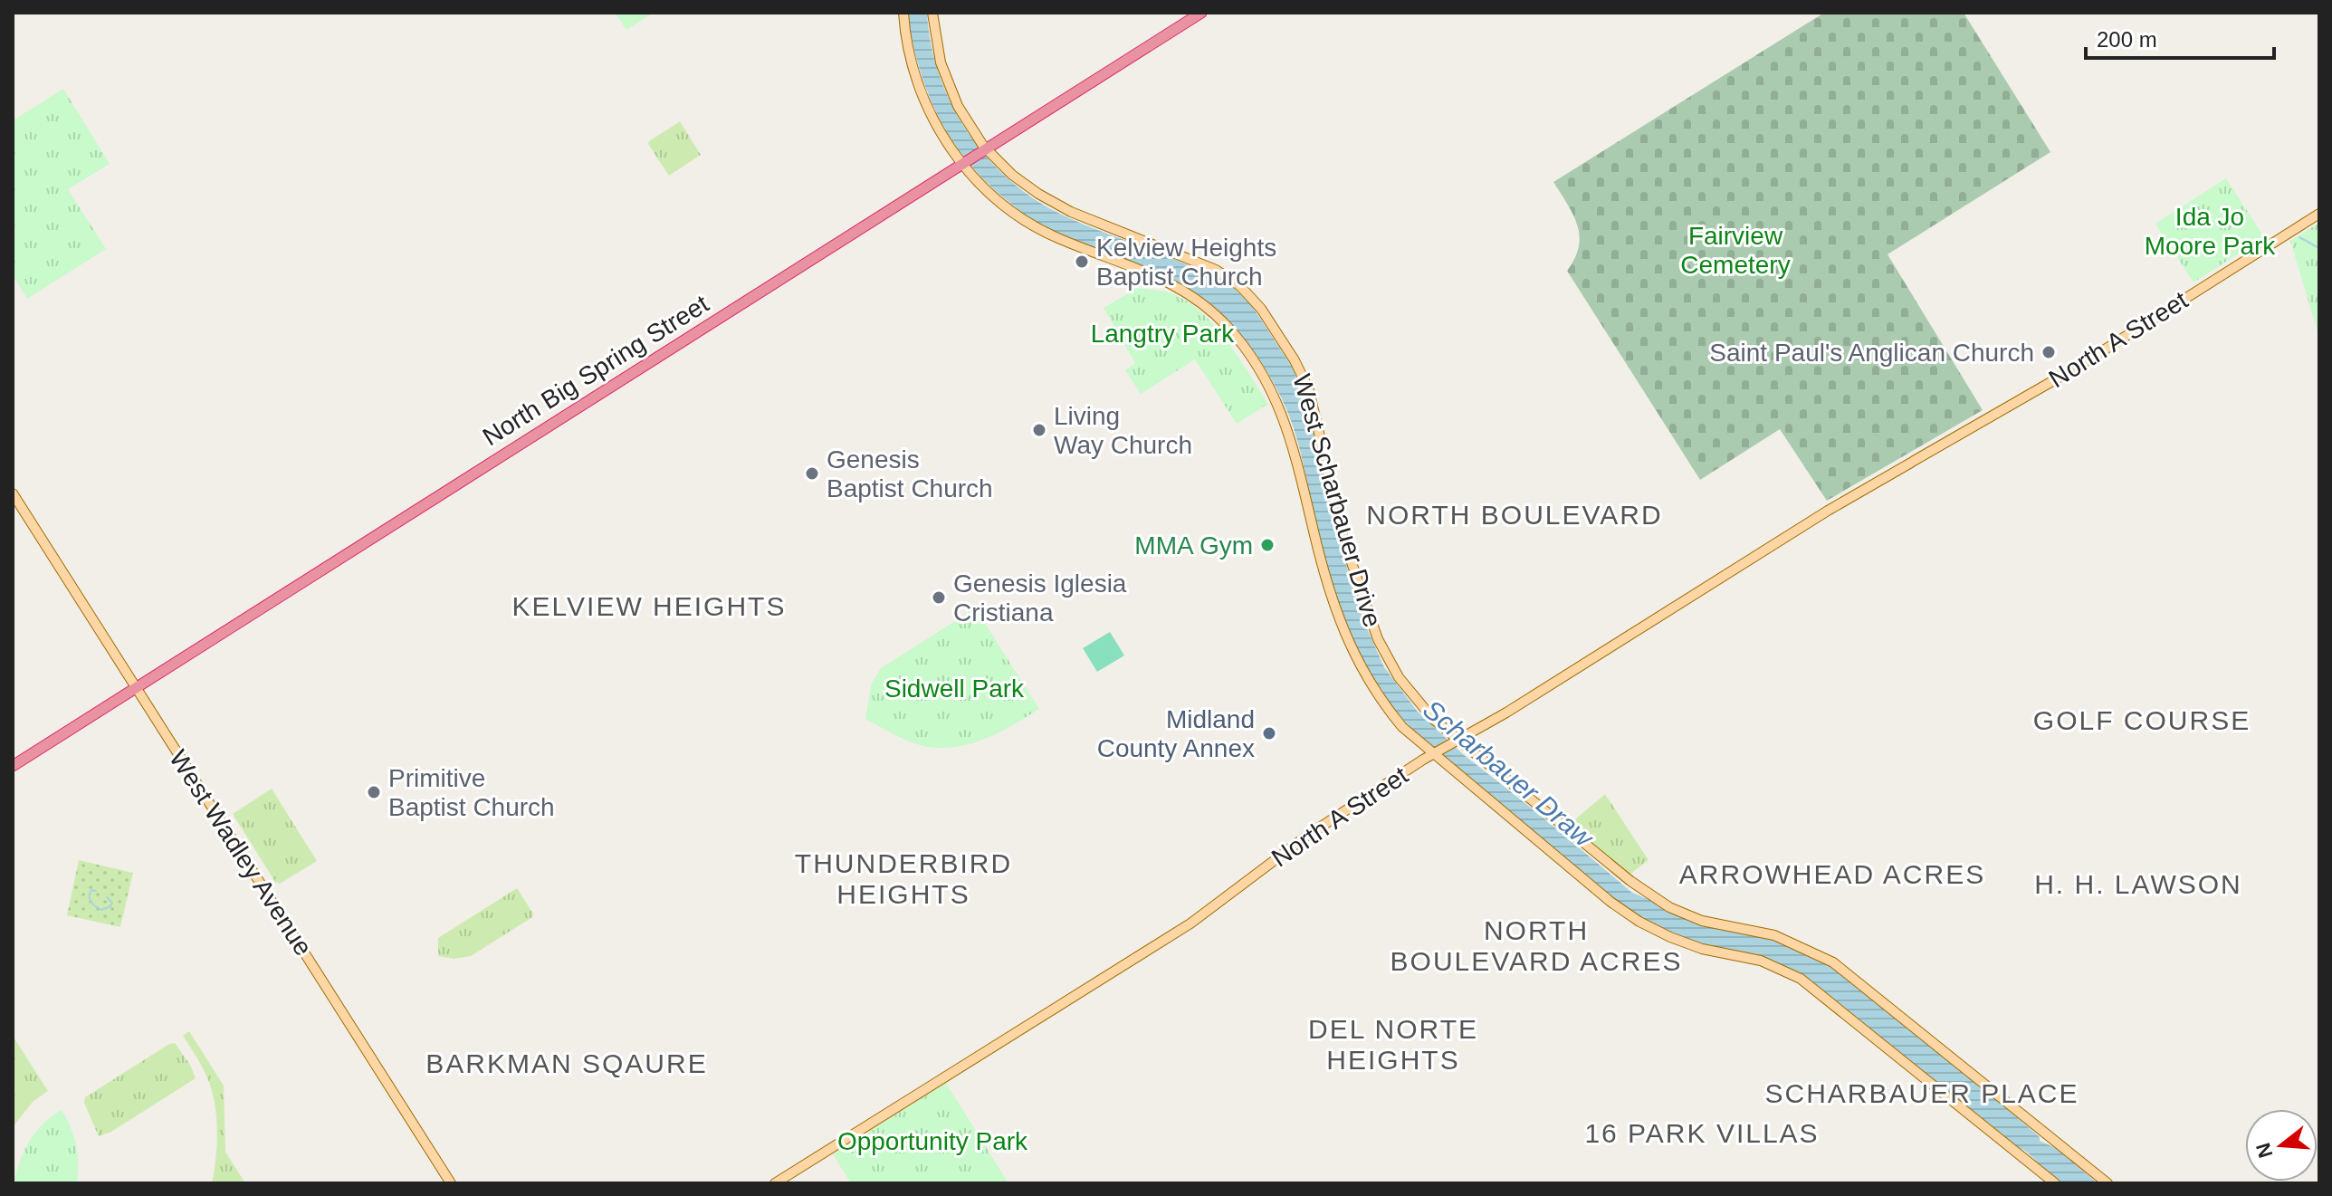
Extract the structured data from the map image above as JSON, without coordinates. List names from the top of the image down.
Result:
{
  "streets": {
    "highway": ["North Big Spring Street"],
    "main road": ["North A Street", "West Scharbauer Drive", "West Wadley Avenue"]
  },
  "crossings": [
    ["North A Street", "West Scharbauer Drive"],
    ["North Big Spring Street", "West Scharbauer Drive"],
    ["North Big Spring Street", "West Wadley Avenue"]
  ],
  "districts": [
    "NORTH BOULEVARD",
    "KELVIEW HEIGHTS",
    "GOLF COURSE",
    "THUNDERBIRD HEIGHTS",
    "ARROWHEAD ACRES",
    "H. H. LAWSON",
    "NORTH BOULEVARD ACRES",
    "DEL NORTE HEIGHTS",
    "BARKMAN SQAURE",
    "SCHARBAUER PLACE",
    "16 PARK VILLAS"
  ],
  "water": ["Scharbauer Draw"],
  "parks": [
    "Ida Jo Moore Park",
    "Fairview Cemetery",
    "Langtry Park",
    "Sidwell Park",
    "Opportunity Park"
  ],
  "places": [
    "Kelview Heights Baptist Church",
    "Saint Paul's Anglican Church",
    "Living Way Church",
    "Genesis Baptist Church",
    "MMA Gym",
    "Genesis Iglesia Cristiana",
    "Midland County Annex",
    "Primitive Baptist Church"
  ],
  "scale_bar": "200 m",
  "north": "left"
}
